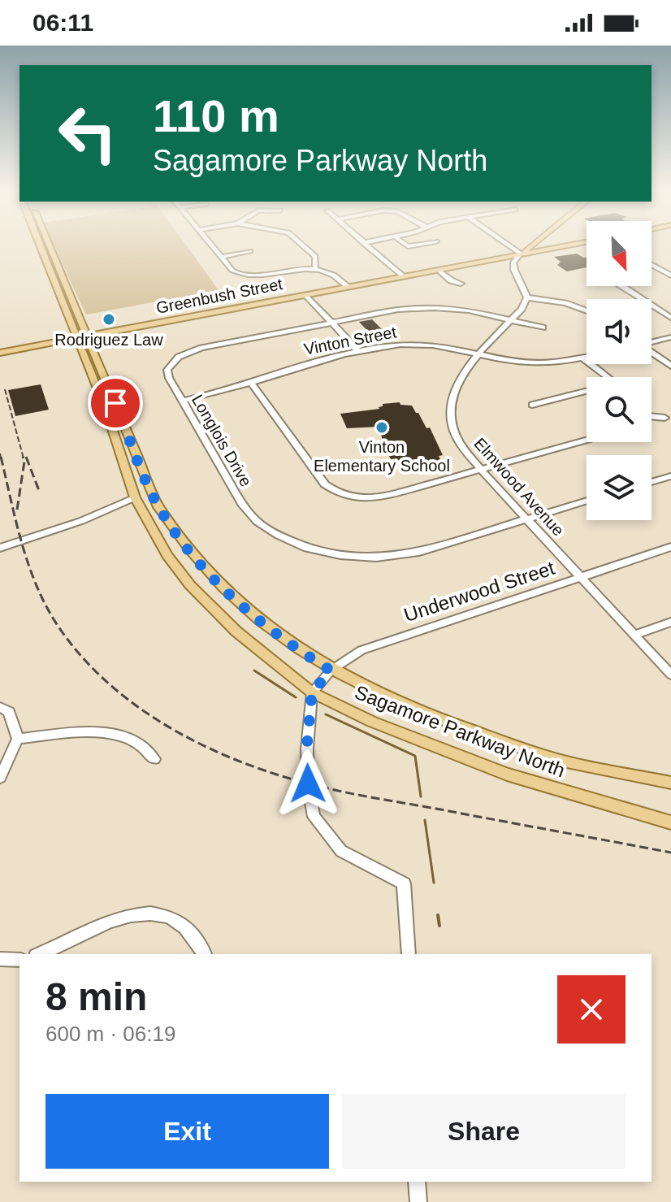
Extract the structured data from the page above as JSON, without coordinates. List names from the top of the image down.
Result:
{
  "streets": {
    "main road": ["Greenbush Street", "Sagamore Parkway North"],
    "street": [
      "Vinton Street",
      "Longlois Drive",
      "Elmwood Avenue",
      "Underwood Street"
    ]
  },
  "crossings": [
    ["Greenbush Street", "Sagamore Parkway North"],
    ["Vinton Street", "Longlois Drive"],
    ["Vinton Street", "Elmwood Avenue"],
    ["Longlois Drive", "Elmwood Avenue"],
    ["Elmwood Avenue", "Underwood Street"],
    ["Underwood Street", "Sagamore Parkway North"]
  ],
  "places": ["Rodriguez Law", "Vinton Elementary School"],
  "north": "bottom right",
  "page": {
    "status": "06:11",
    "turn": ["110 m", "Sagamore Parkway North"],
    "heading": ["8 min", "600 m · 06:19"],
    "buttons": ["Exit", "Share"]
  }
}
